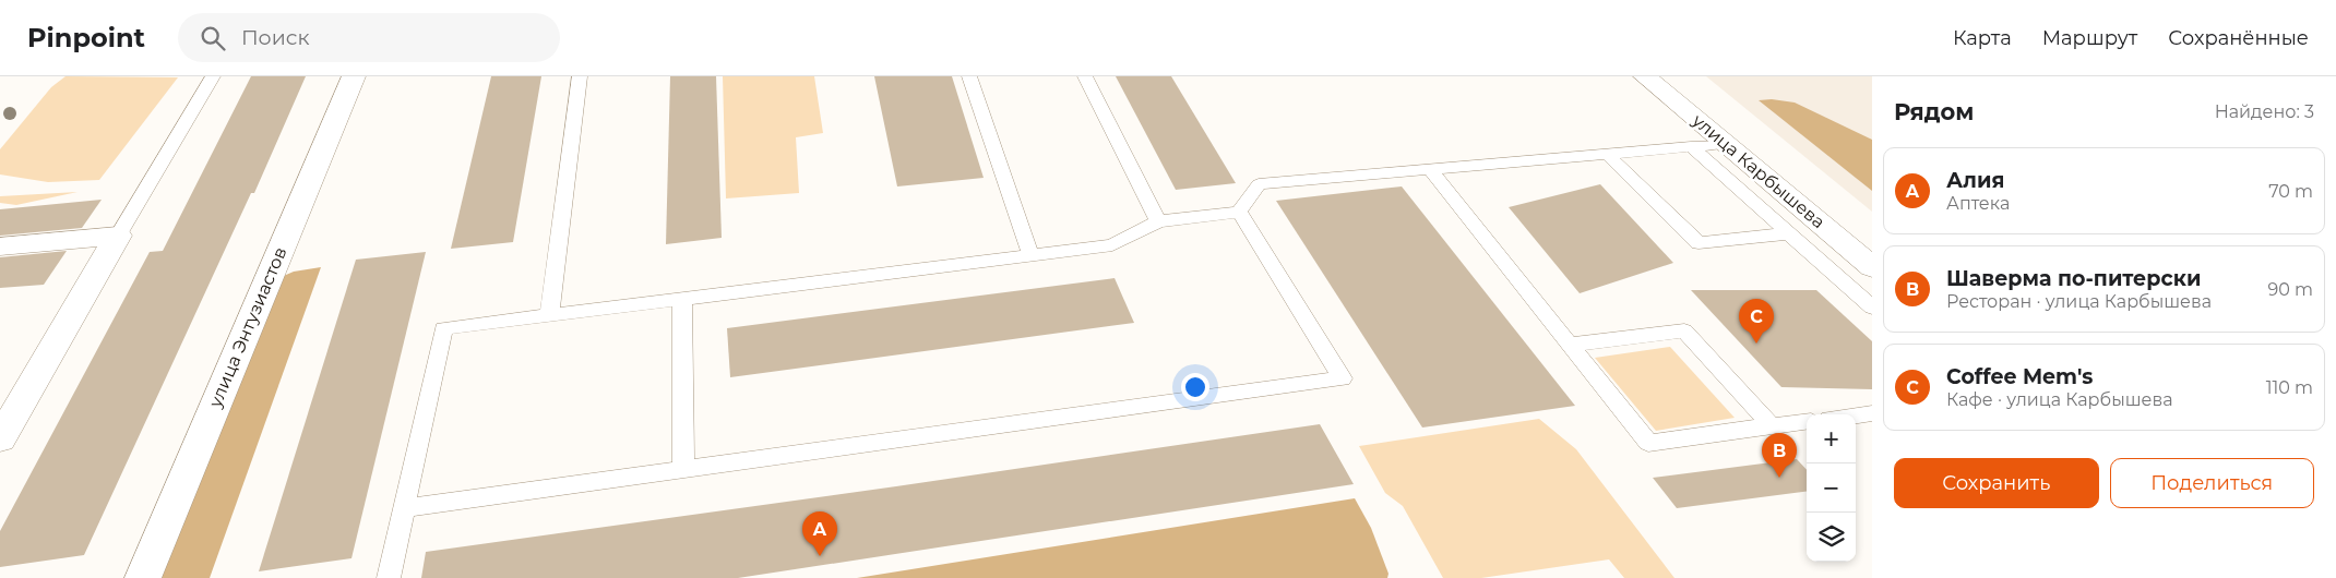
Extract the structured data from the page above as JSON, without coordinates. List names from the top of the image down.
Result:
{
  "streets": {
    "street": ["улица Карбышева", "улица Энтузиастов"]
  },
  "page": {
    "header": "Pinpoint",
    "search": "Поиск",
    "nav": ["Карта", "Маршрут", "Сохранённые"],
    "heading": ["Рядом", "Найдено: 3"],
    "list": [
      {
        "mark": "A",
        "name": "Алия",
        "note": "Аптека",
        "value": "70 m"
      },
      {
        "mark": "B",
        "name": "Шаверма по-питерски",
        "note": "Ресторан · улица Карбышева",
        "value": "90 m"
      },
      {
        "mark": "C",
        "name": "Coffee Mem's",
        "note": "Кафе · улица Карбышева",
        "value": "110 m"
      }
    ],
    "pins": ["C", "B", "A"],
    "map_buttons": ["+", "−"],
    "buttons": ["Сохранить", "Поделиться"]
  }
}
